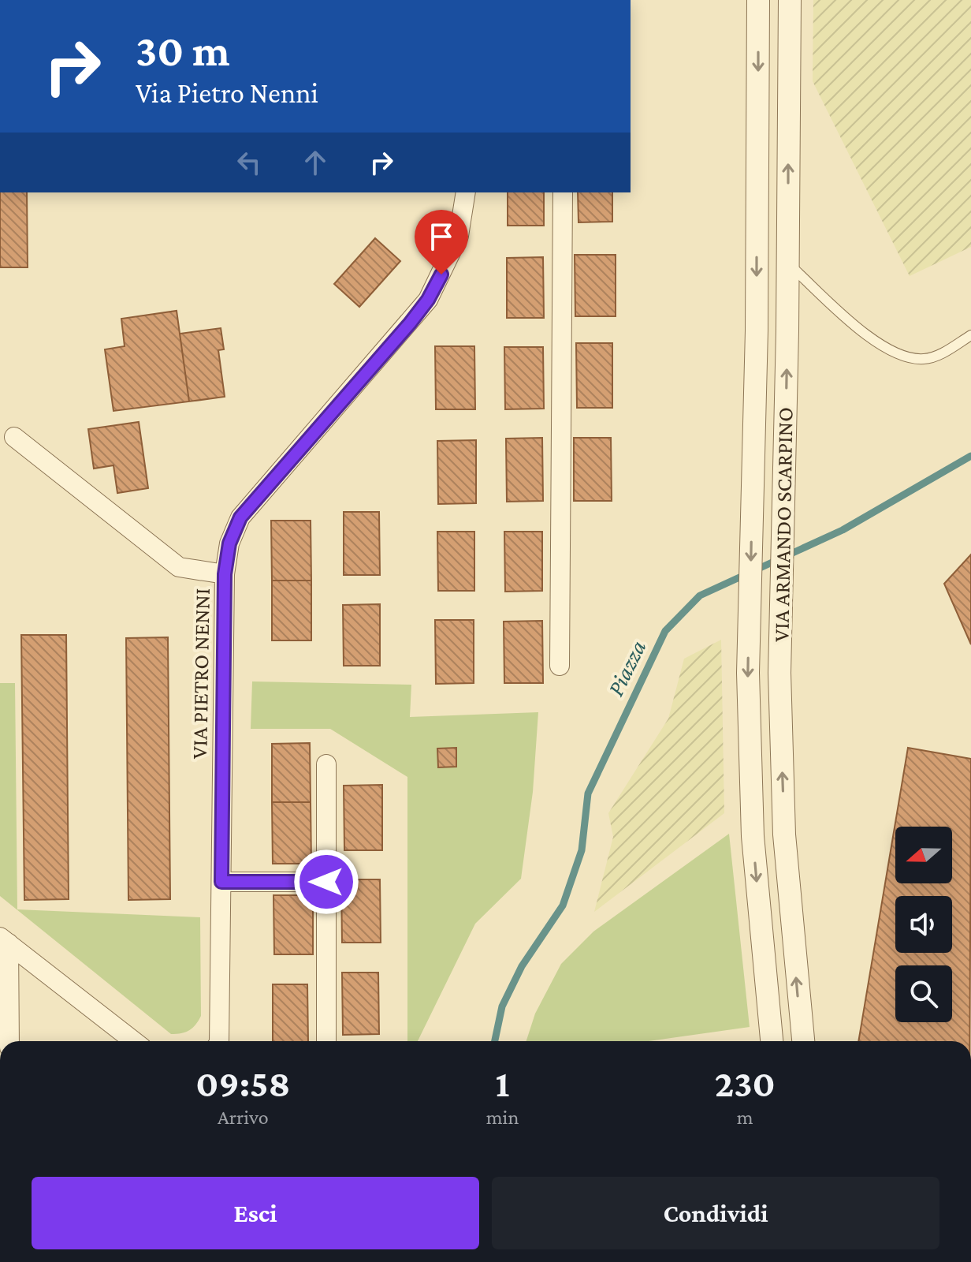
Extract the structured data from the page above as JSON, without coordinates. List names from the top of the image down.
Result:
{
  "streets": {
    "street": ["VIA ARMANDO SCARPINO", "VIA PIETRO NENNI"]
  },
  "water": ["Piazza"],
  "north": "left",
  "page": {
    "turn": ["30 m", "Via Pietro Nenni"],
    "eta": [
      "09:58",
      "Arrivo",
      "1",
      "min",
      "230",
      "m"
    ],
    "buttons": ["Esci", "Condividi"]
  }
}
